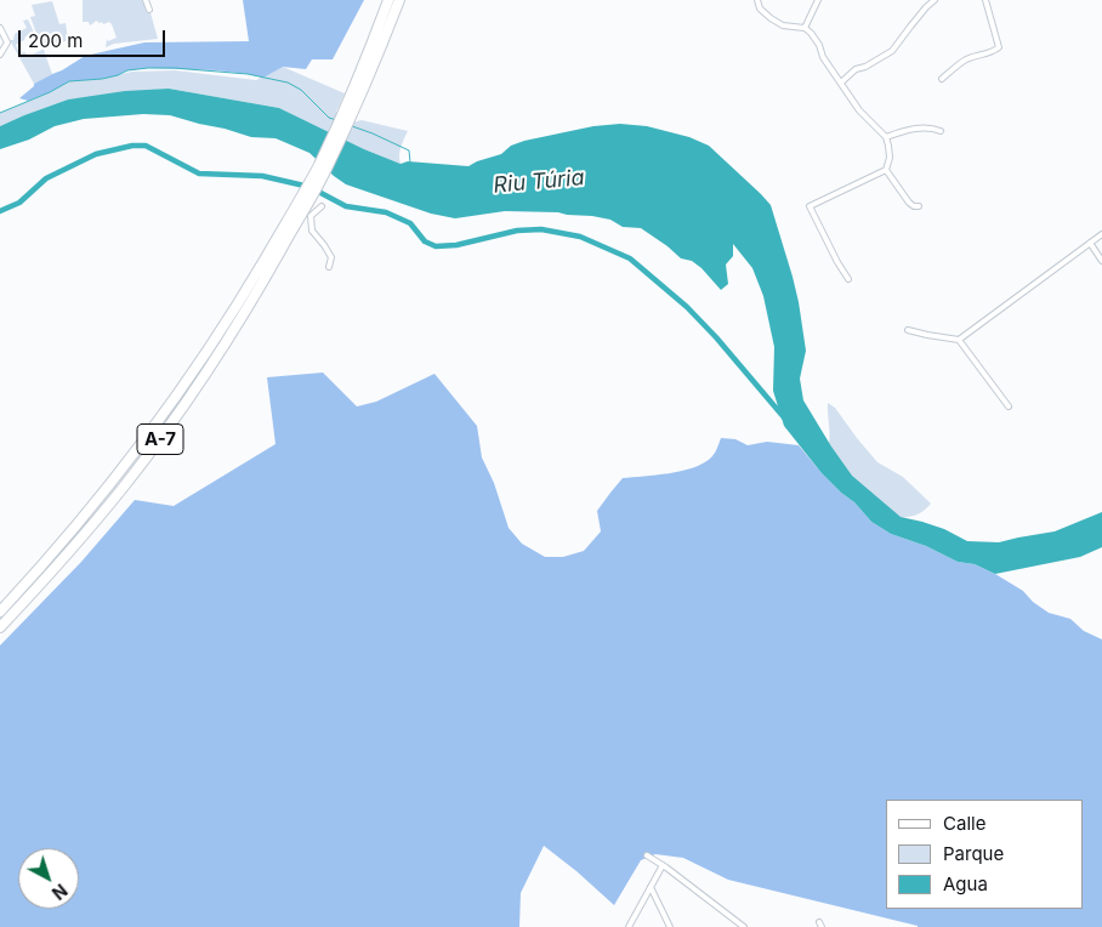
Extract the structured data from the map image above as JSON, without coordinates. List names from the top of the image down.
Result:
{
  "streets": {
    "highway": ["A-7"]
  },
  "water": ["Riu Túria"],
  "legend": ["Calle", "Parque", "Agua"],
  "scale_bar": "200 m",
  "north": "bottom right"
}
